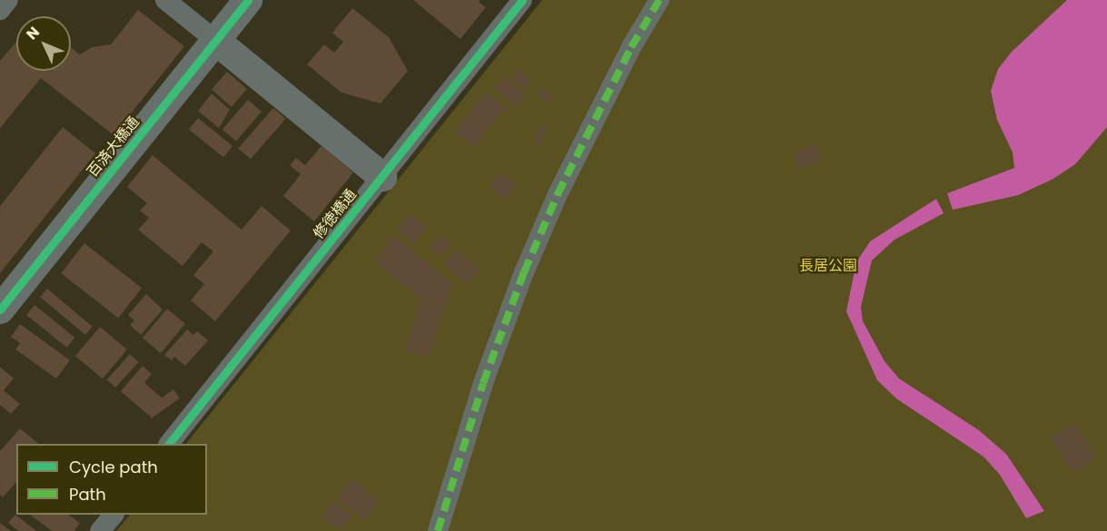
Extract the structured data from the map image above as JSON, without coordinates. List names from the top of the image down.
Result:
{
  "streets": {
    "street": ["百済大橋通", "修徳橋通"]
  },
  "parks": ["長居公園"],
  "legend": ["Cycle path", "Path"],
  "north": "top left"
}
